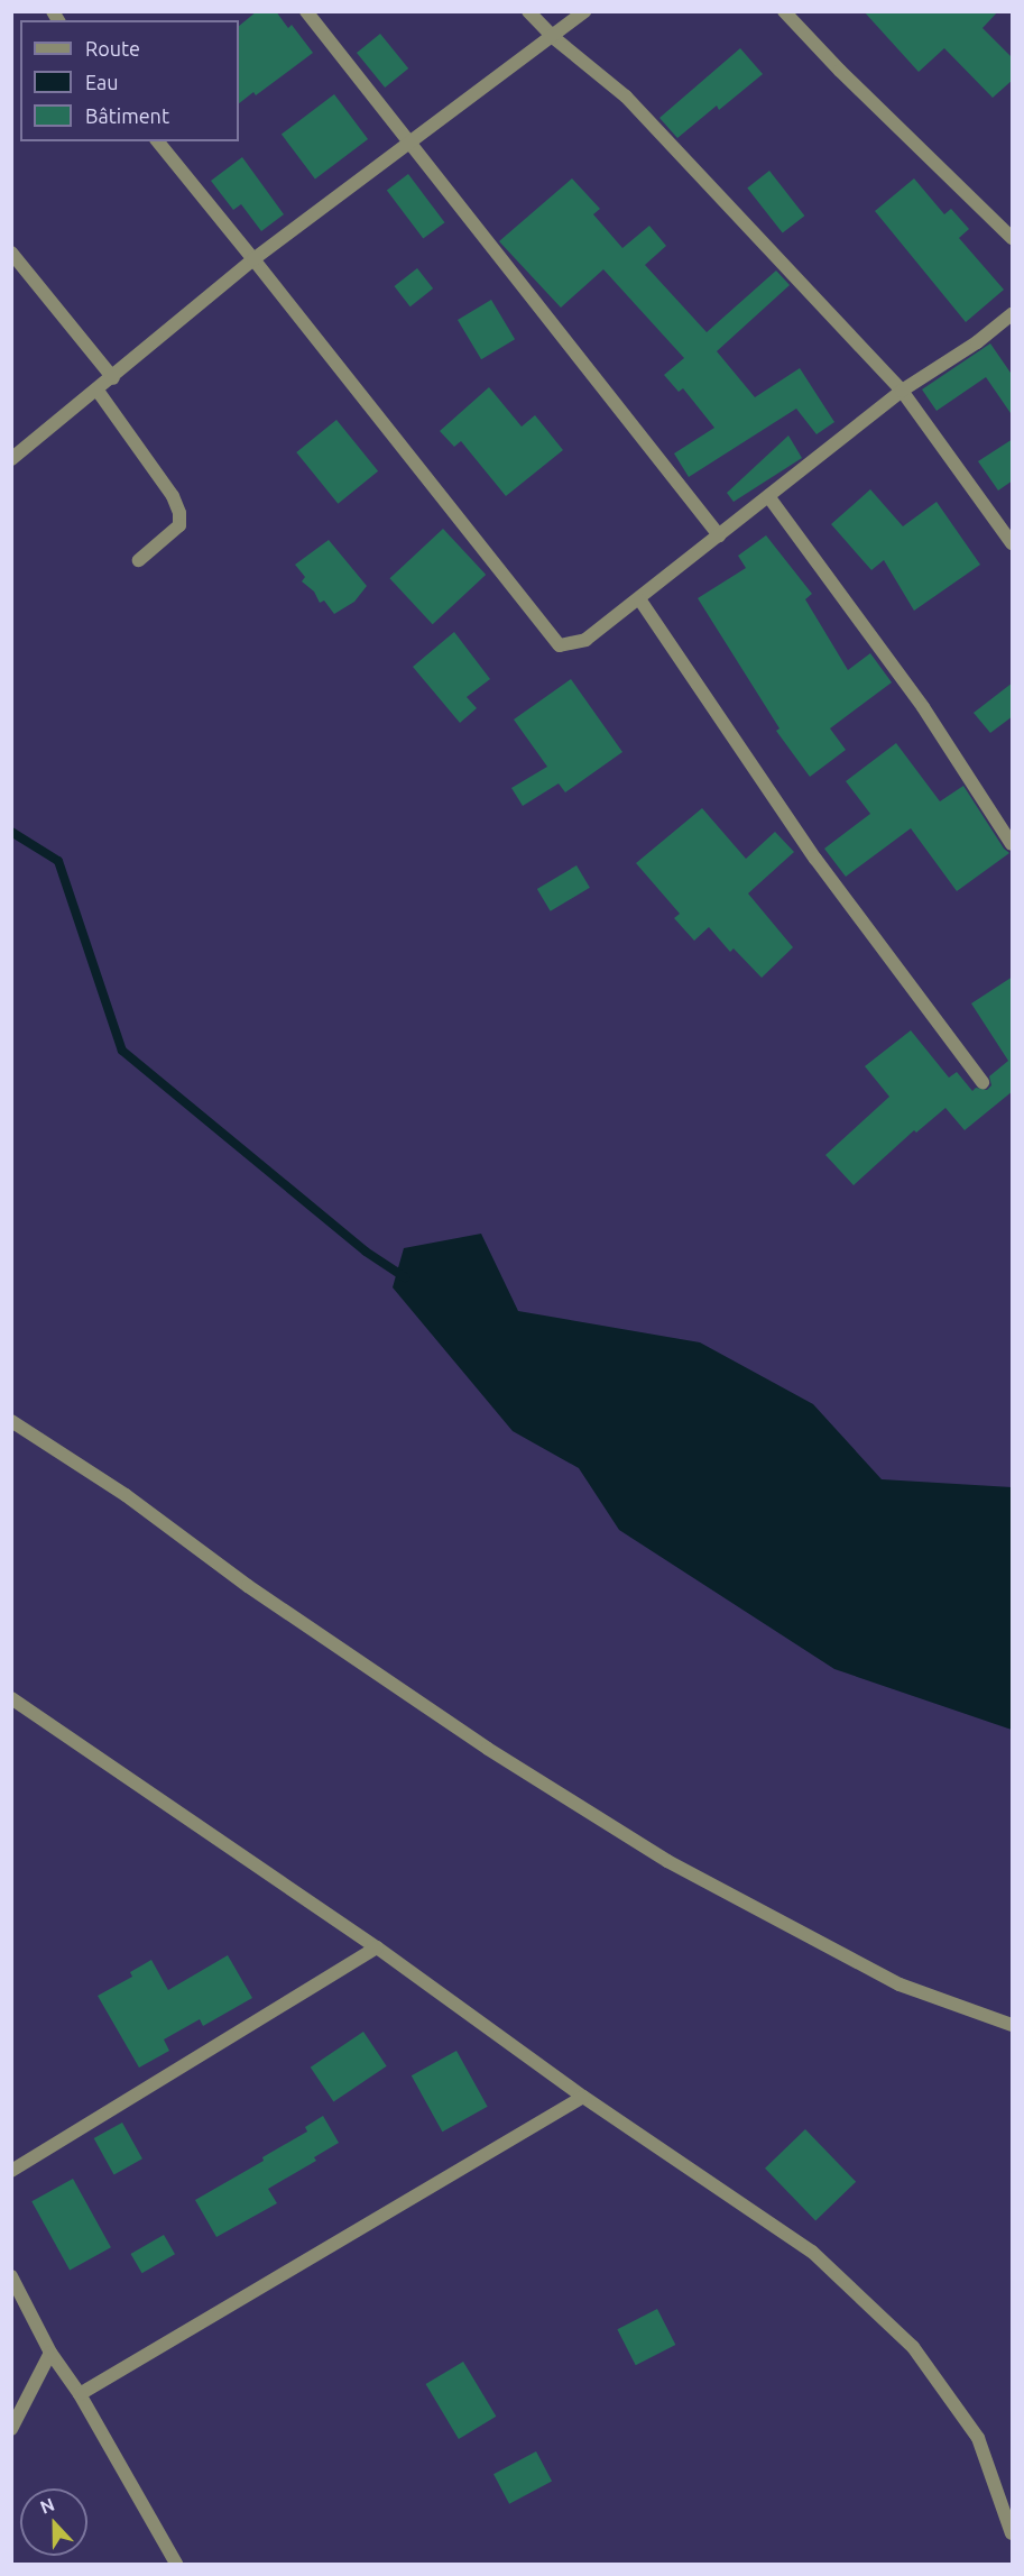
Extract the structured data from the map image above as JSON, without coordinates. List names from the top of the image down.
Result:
{
  "legend": ["Route", "Eau", "Bâtiment"],
  "north": "top"
}
